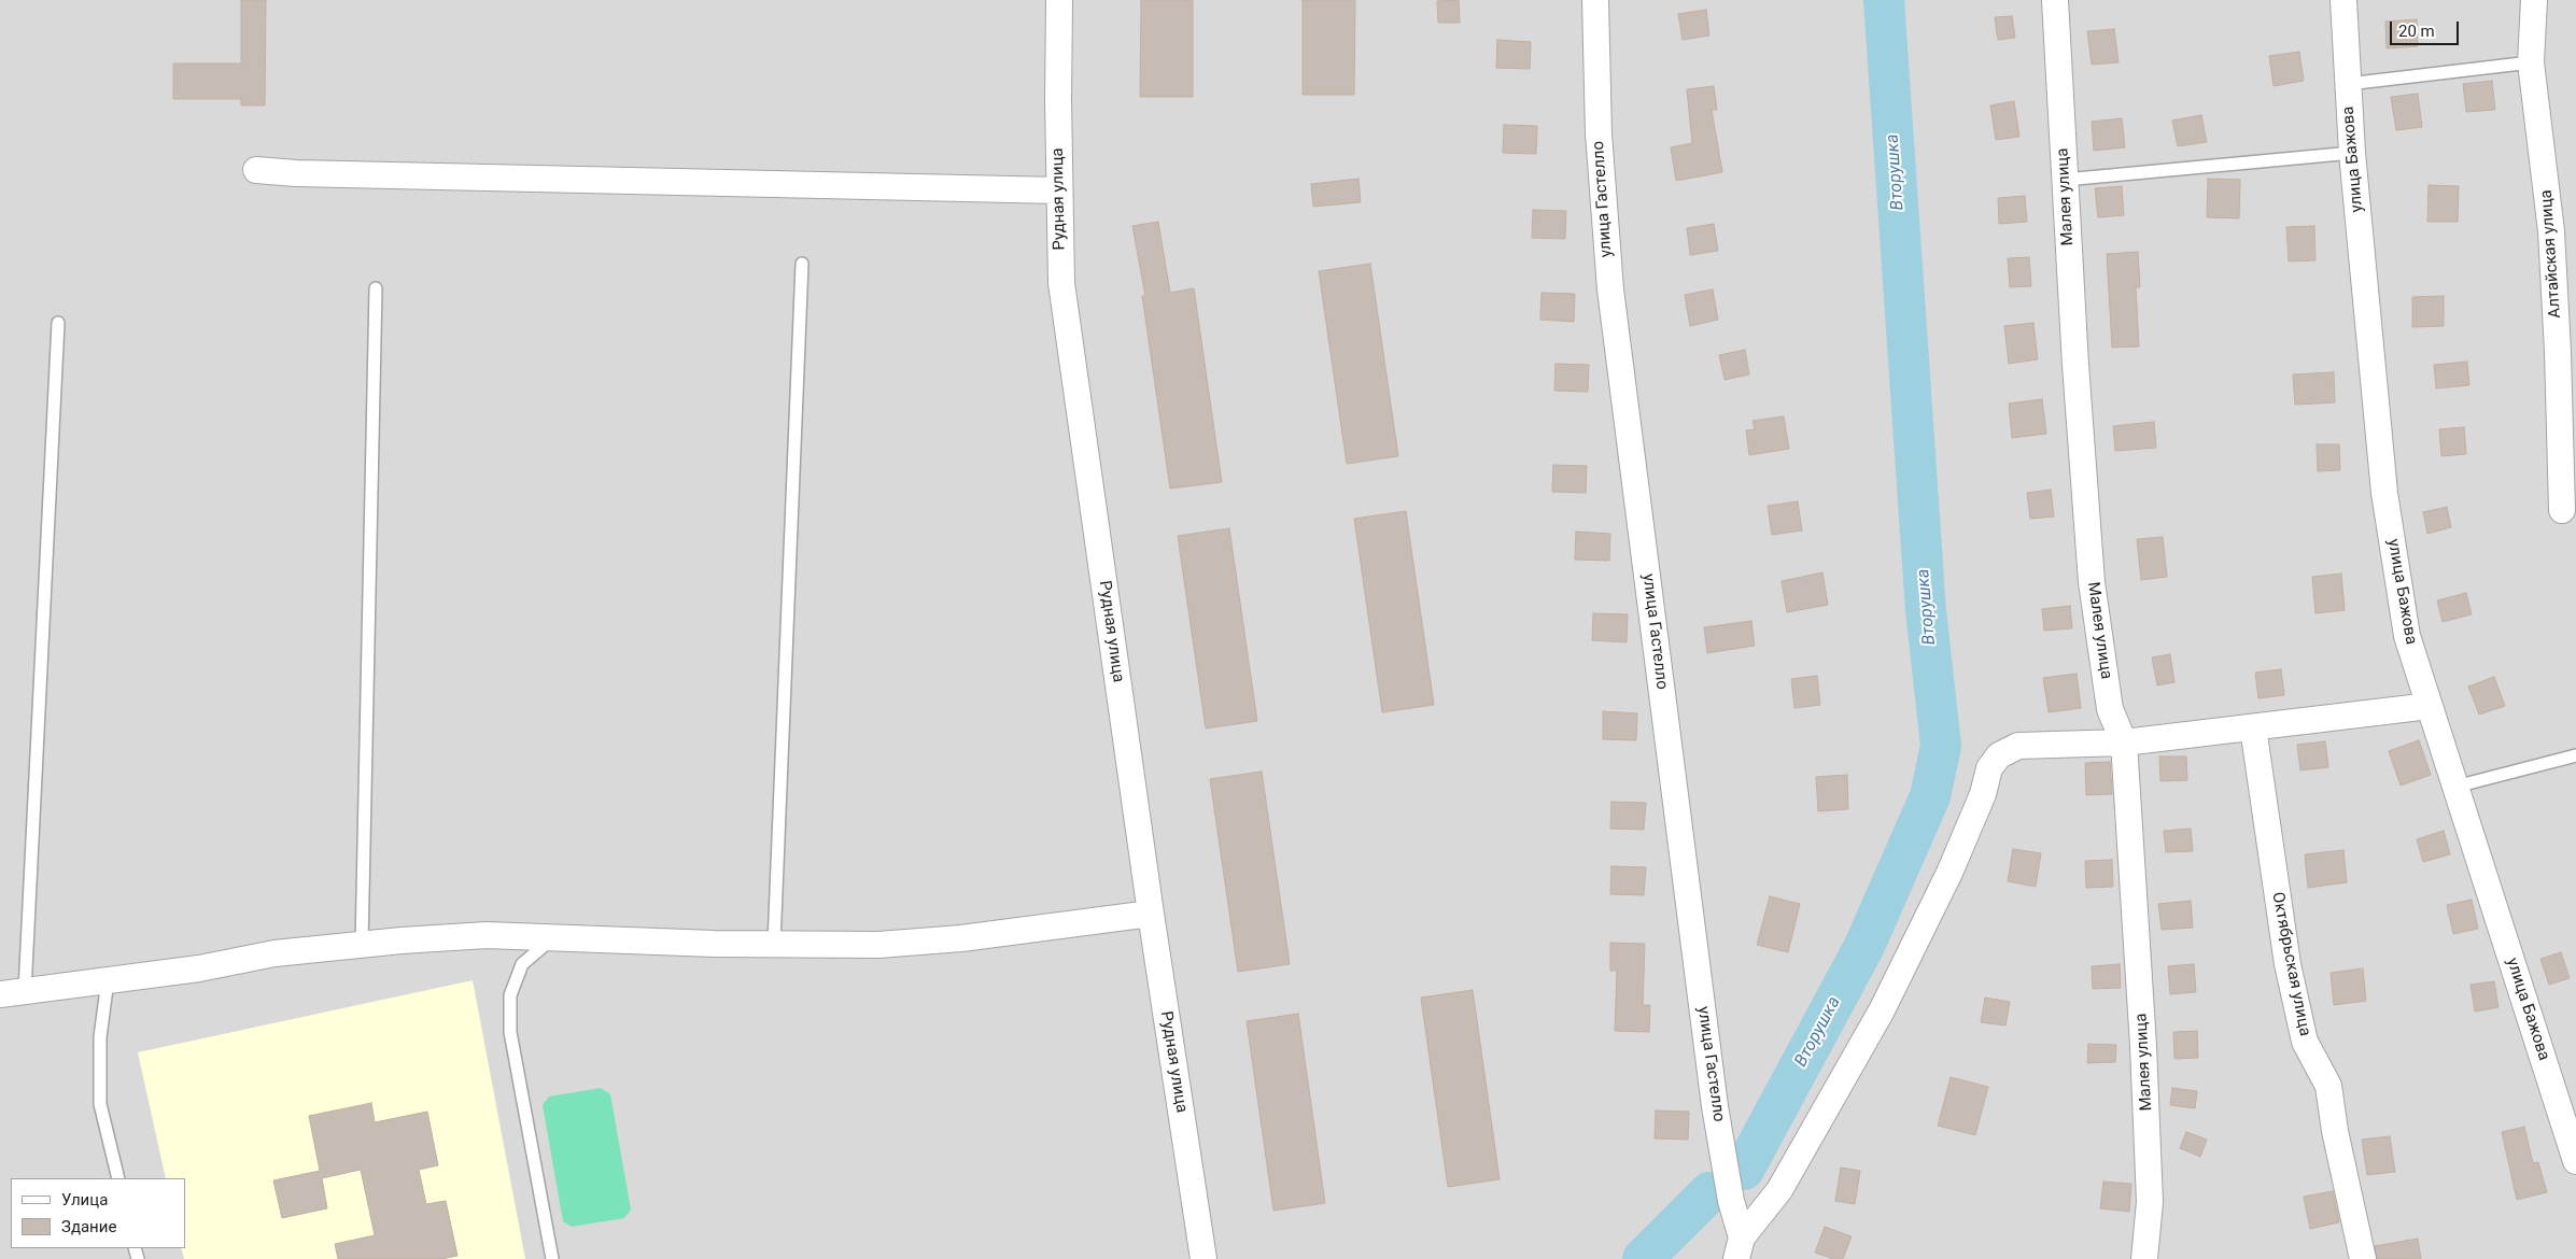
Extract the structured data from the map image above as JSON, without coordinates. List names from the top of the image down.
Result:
{
  "streets": {
    "street": [
      "улица Бажова",
      "Малея улица",
      "Рудная улица",
      "улица Гастелло",
      "Алтайская улица",
      "Октябрьская улица"
    ]
  },
  "water": ["Вторушка"],
  "legend": ["Улица", "Здание"],
  "scale_bar": "20 m"
}
